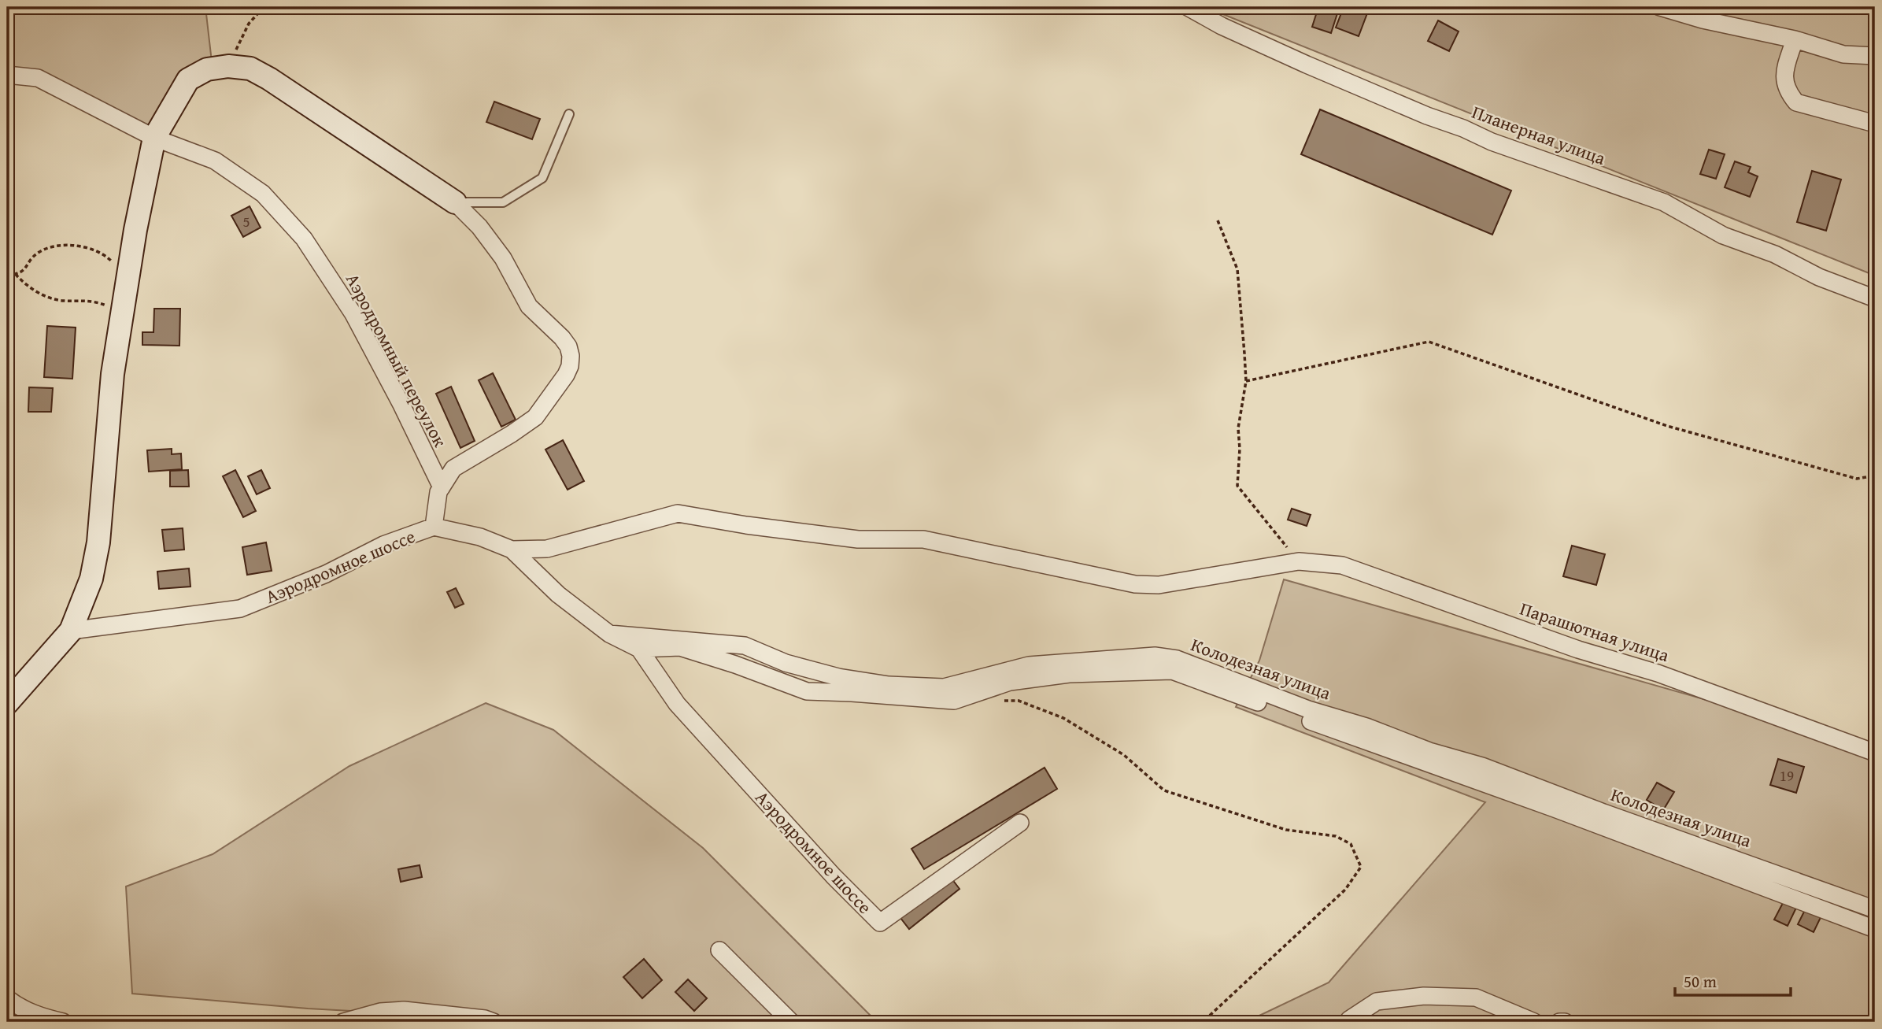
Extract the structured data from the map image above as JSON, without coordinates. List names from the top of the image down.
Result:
{
  "streets": {
    "street": [
      "Планерная улица",
      "Аэродромный переулок",
      "Аэродромное шоссе",
      "Парашютная улица",
      "Колодезная улица"
    ]
  },
  "crossings": [
    ["Аэродромное шоссе", "Парашютная улица"],
    ["Аэродромное шоссе", "Колодезная улица"]
  ],
  "house_numbers": ["5", "19"],
  "scale_bar": "50 m"
}
